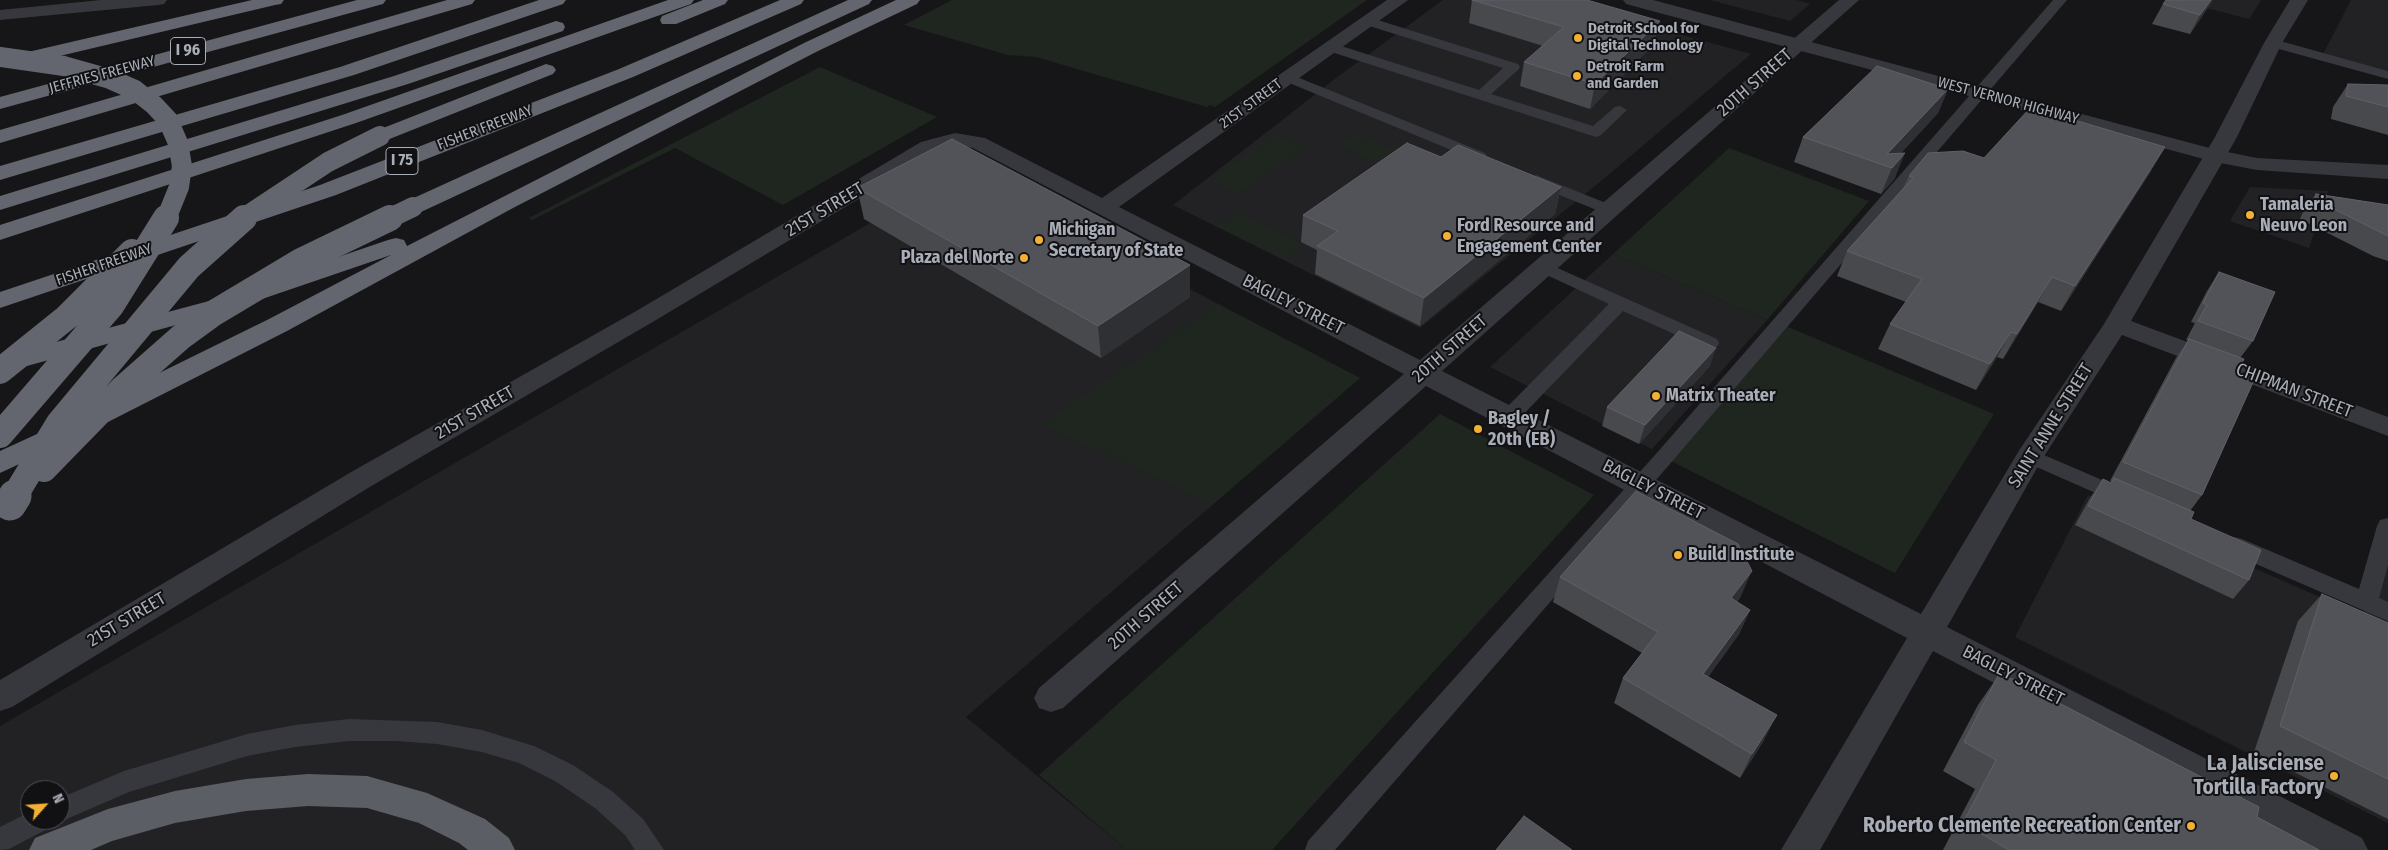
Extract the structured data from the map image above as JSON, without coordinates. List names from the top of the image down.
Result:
{
  "streets": {
    "highway": [
      "I 96",
      "JEFFRIES FREEWAY",
      "FISHER FREEWAY",
      "I 75"
    ],
    "street": [
      "20TH STREET",
      "WEST VERNOR HIGHWAY",
      "21ST STREET",
      "BAGLEY STREET",
      "CHIPMAN STREET",
      "SAINT ANNE STREET"
    ]
  },
  "crossings": [
    ["20TH STREET", "WEST VERNOR HIGHWAY"],
    ["20TH STREET", "BAGLEY STREET"],
    ["WEST VERNOR HIGHWAY", "SAINT ANNE STREET"],
    ["21ST STREET", "BAGLEY STREET"],
    ["BAGLEY STREET", "SAINT ANNE STREET"],
    ["CHIPMAN STREET", "SAINT ANNE STREET"]
  ],
  "places": [
    "Detroit School for Digital Technology",
    "Detroit Farm and Garden",
    "Tamaleria Neuvo Leon",
    "Ford Resource and Engagement Center",
    "Michigan Secretary of State",
    "Plaza del Norte",
    "Matrix Theater",
    "Bagley / 20th (EB)",
    "Build Institute",
    "La Jalisciense Tortilla Factory",
    "Roberto Clemente Recreation Center"
  ],
  "north": "top right"
}
